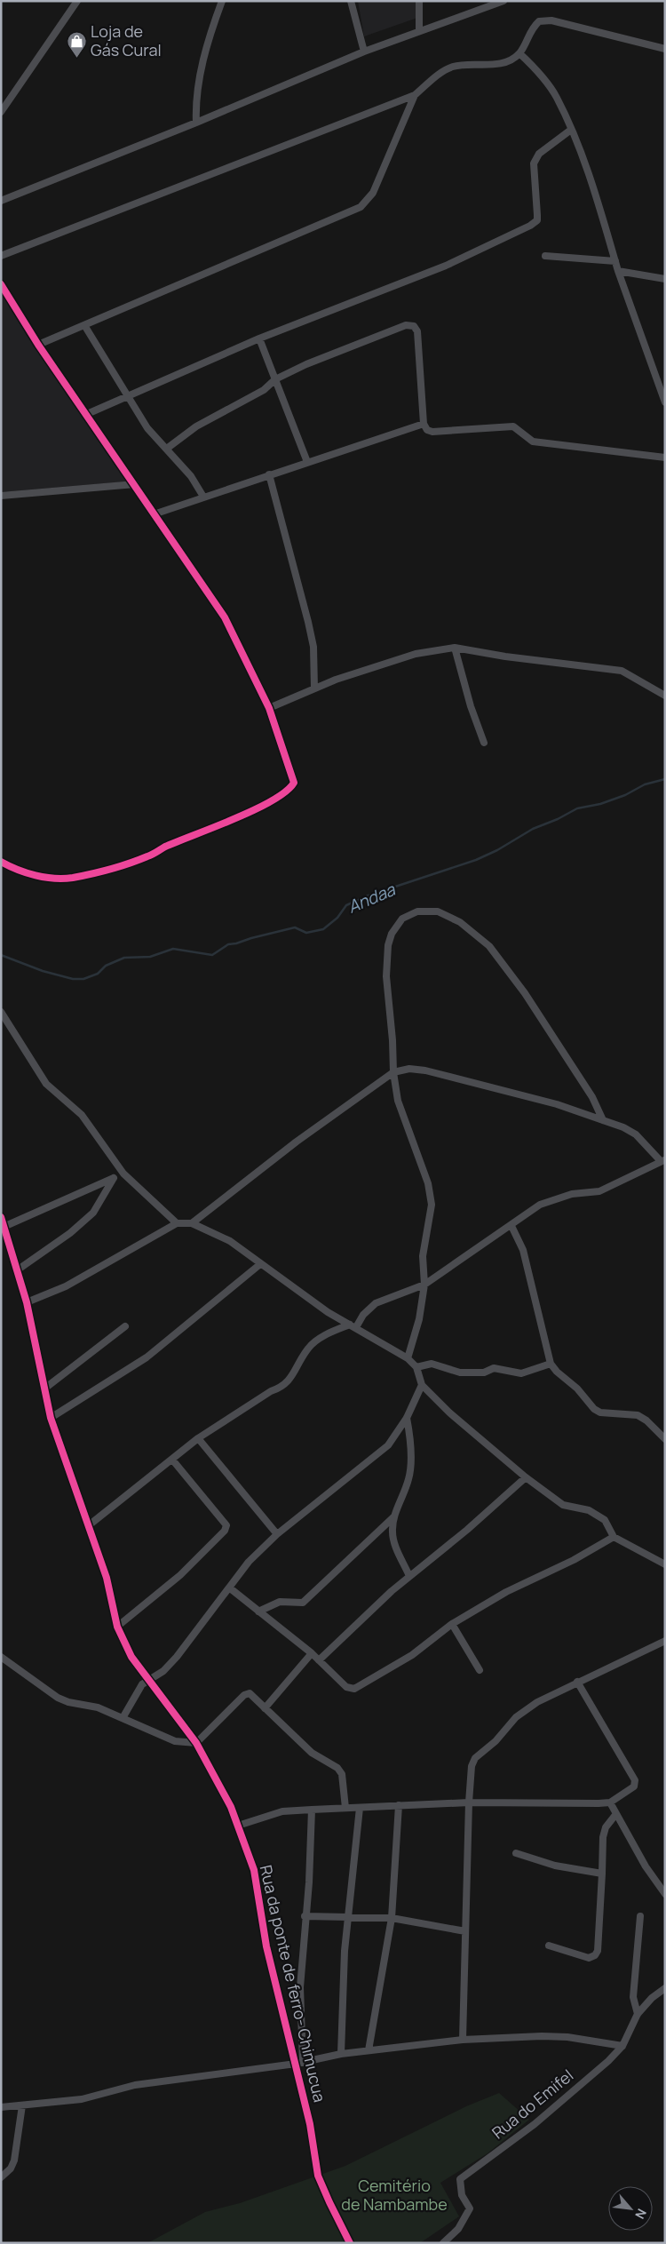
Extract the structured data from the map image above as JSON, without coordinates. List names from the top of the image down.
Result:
{
  "streets": {
    "street": ["Rua da ponte de ferro- Chimucua", "Rua do Emifel"]
  },
  "water": ["Andaa"],
  "parks": ["Cemitério de Nambambe"],
  "places": {
    "shop": ["Loja de Gás Cural"]
  },
  "north": "bottom right"
}
